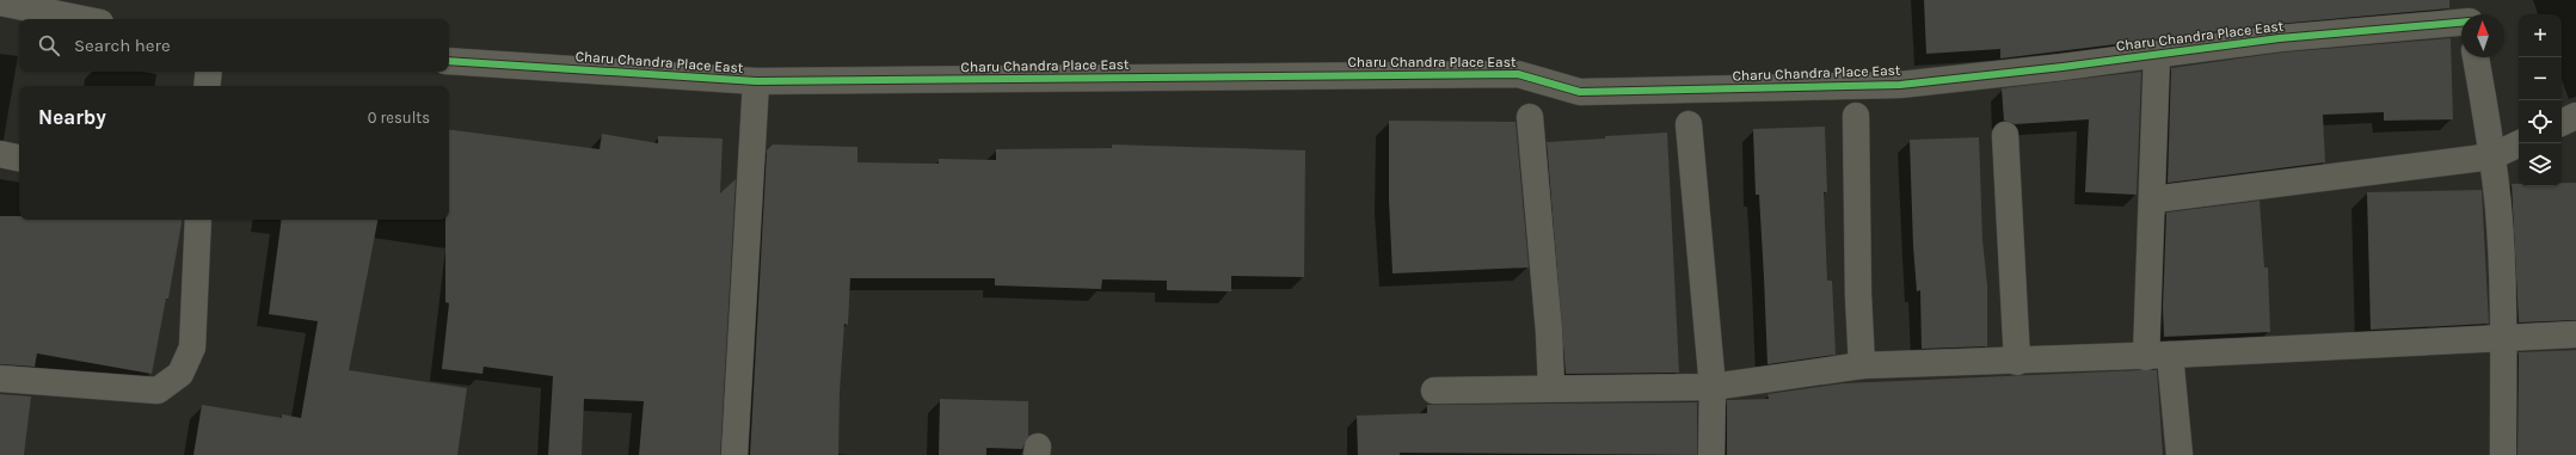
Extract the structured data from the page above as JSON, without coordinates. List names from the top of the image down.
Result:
{
  "streets": {
    "street": ["Charu Chandra Place East"]
  },
  "north": "top",
  "page": {
    "map_buttons": ["+", "−"],
    "search": "Search here",
    "heading": ["Nearby", "0 results"]
  }
}
